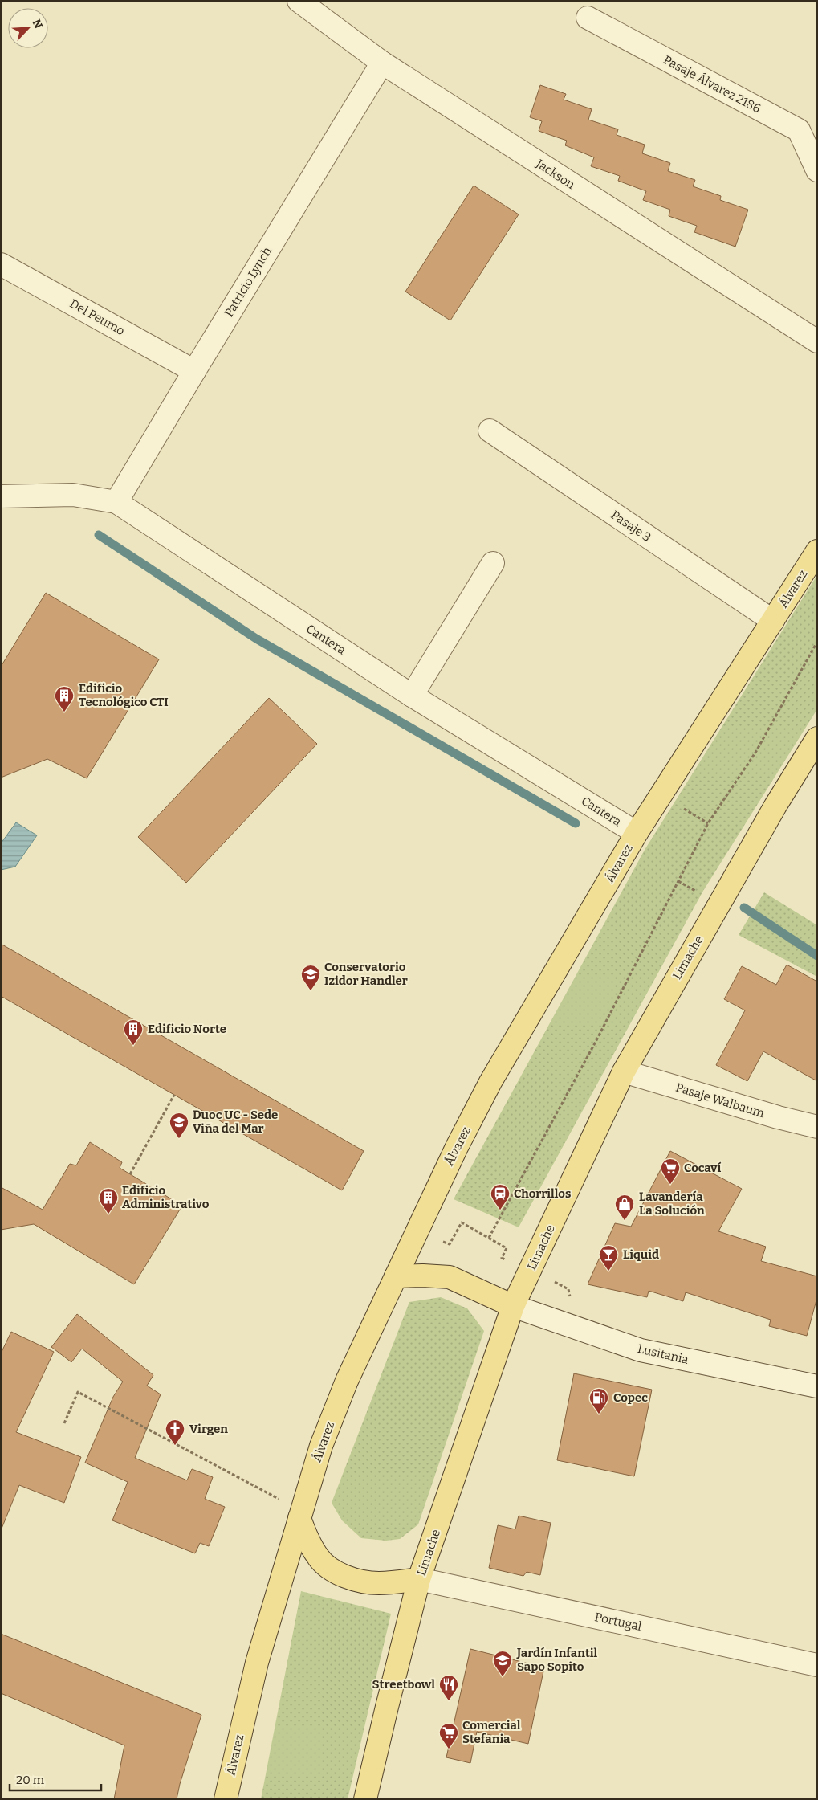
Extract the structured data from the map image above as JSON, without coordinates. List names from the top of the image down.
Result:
{
  "streets": {
    "main road": ["Álvarez", "Limache"],
    "street": [
      "Pasaje Álvarez 2186",
      "Jackson",
      "Patricio Lynch",
      "Del Peumo",
      "Pasaje 3",
      "Cantera",
      "Pasaje Walbaum",
      "Lusitania",
      "Portugal"
    ]
  },
  "crossings": [
    ["Jackson", "Patricio Lynch"],
    ["Patricio Lynch", "Del Peumo"],
    ["Patricio Lynch", "Cantera"],
    ["Pasaje 3", "Álvarez"],
    ["Álvarez", "Cantera"],
    ["Limache", "Pasaje Walbaum"],
    ["Limache", "Lusitania"],
    ["Limache", "Portugal"]
  ],
  "places": {
    "building": ["Edificio Tecnológico CTI", "Edificio Norte", "Edificio Administrativo"],
    "school or university": ["Conservatorio Izidor Handler", "Duoc UC - Sede Viña del Mar", "Jardín Infantil Sapo Sopito"],
    "supermarket": ["Cocaví", "Comercial Stefania"],
    "station": ["Chorrillos"],
    "shop": ["Lavandería La Solución"],
    "bar": ["Liquid"],
    "fuel station": ["Copec"],
    "church": ["Virgen"],
    "restaurant": ["Streetbowl"]
  },
  "scale_bar": "20 m",
  "north": "top right"
}
